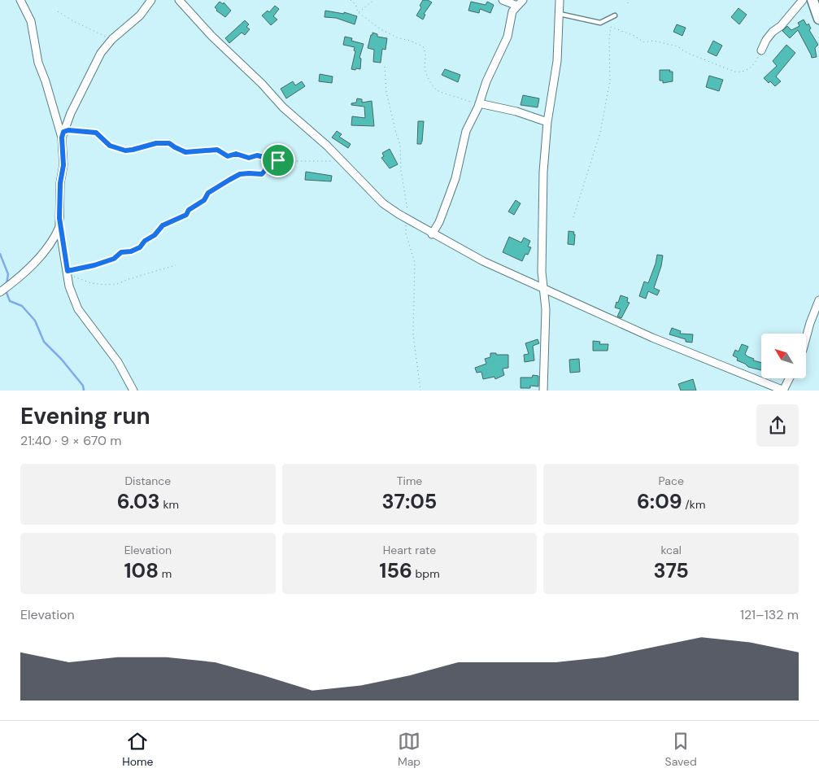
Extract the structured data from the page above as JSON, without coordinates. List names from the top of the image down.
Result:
{
  "north": "top left",
  "page": {
    "heading": ["Evening run", "21:40 · 9 × 670 m"],
    "stats": [
      ["Distance", "6.03 km"],
      ["Time", "37:05"],
      ["Pace", "6:09 /km"],
      ["Elevation", "108 m"],
      ["Heart rate", "156 bpm"],
      ["kcal", "375"]
    ],
    "chart": ["Elevation", "121–132 m"],
    "tabs": ["Home", "Map", "Saved"]
  }
}
